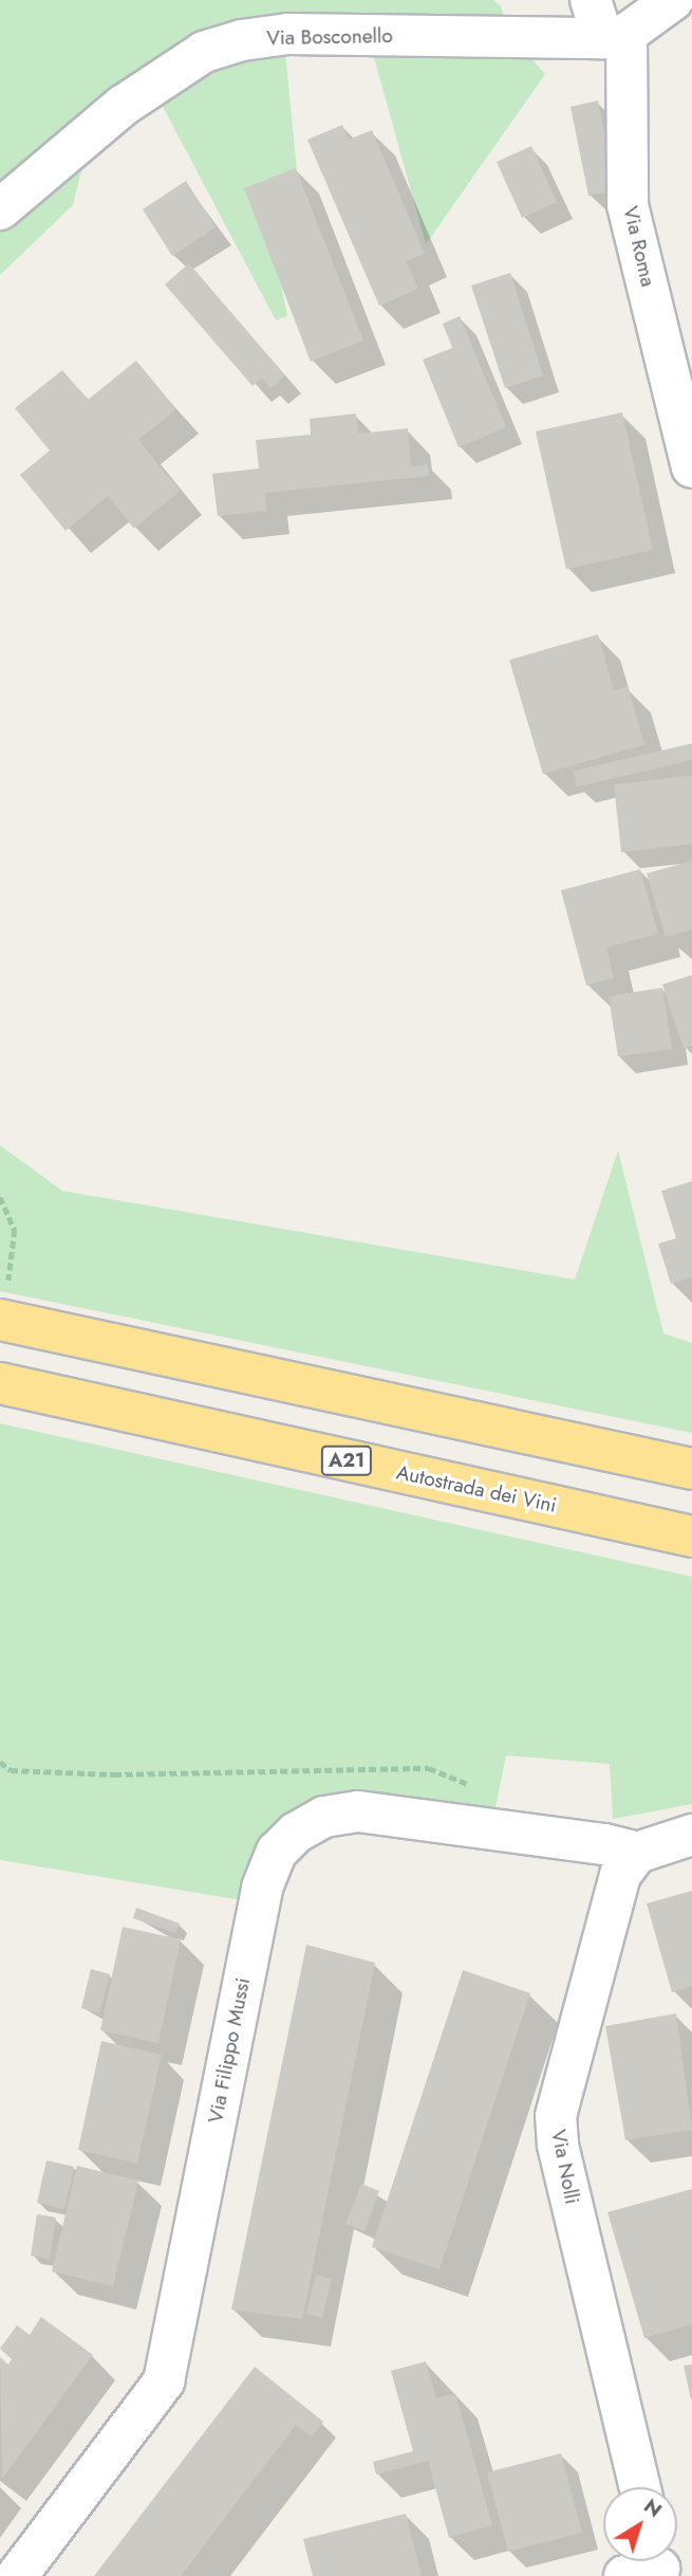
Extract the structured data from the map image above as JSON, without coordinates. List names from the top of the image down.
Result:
{
  "streets": {
    "highway": ["A21", "Autostrada dei Vini"],
    "street": [
      "Via Bosconello",
      "Via Roma",
      "Via Filippo Mussi",
      "Via Nolli"
    ]
  },
  "crossings": [
    ["Via Bosconello", "Via Roma"],
    ["Via Filippo Mussi", "Via Nolli"]
  ],
  "north": "top right"
}
